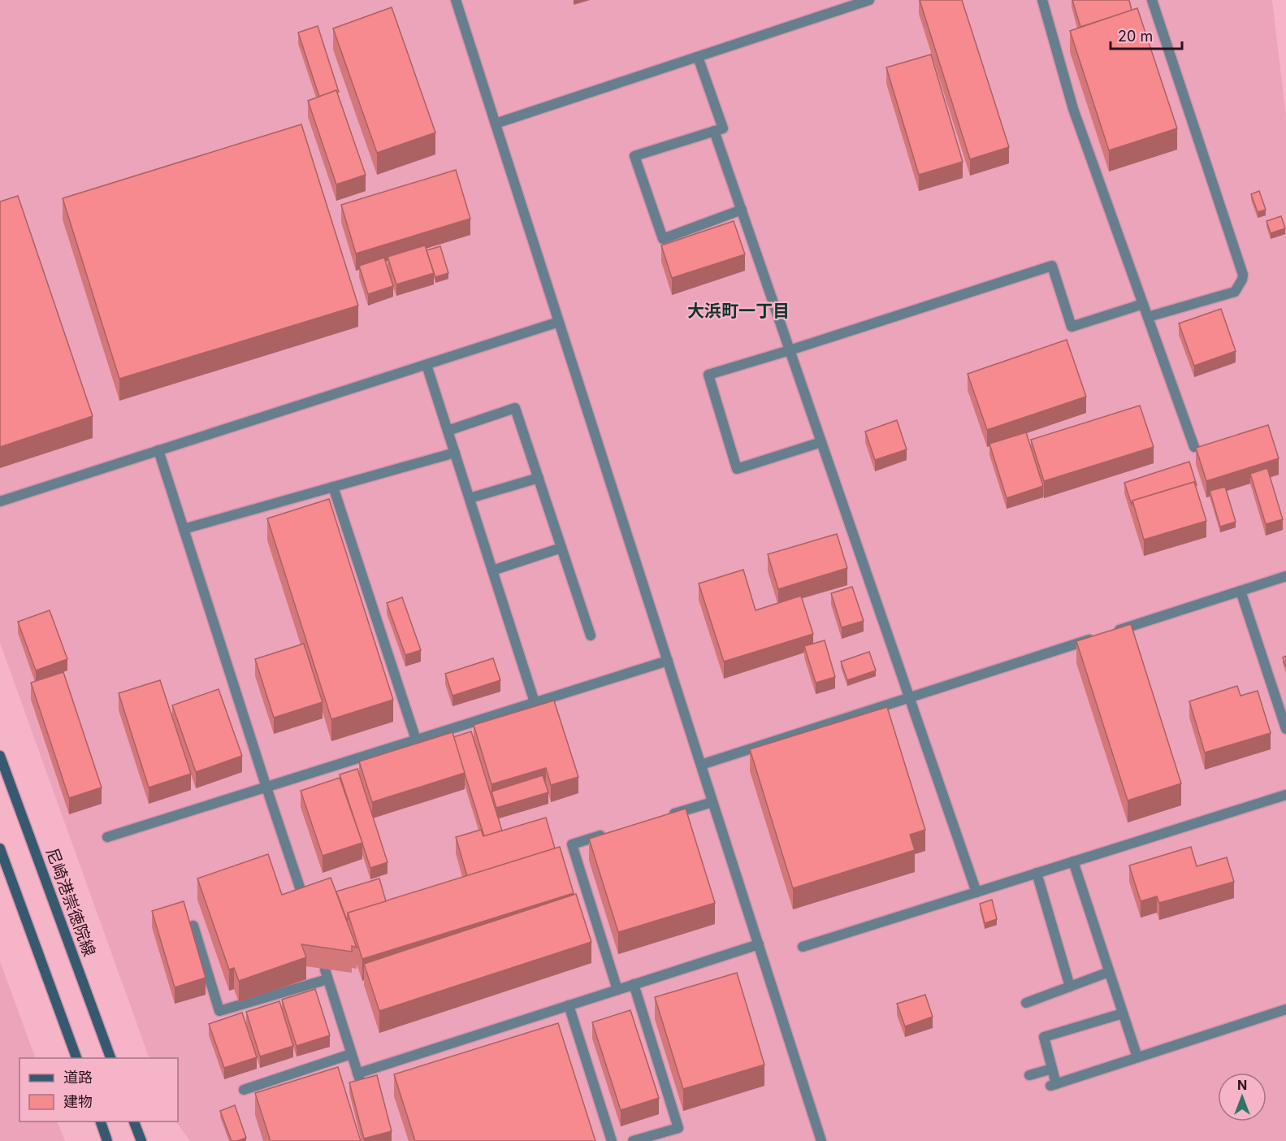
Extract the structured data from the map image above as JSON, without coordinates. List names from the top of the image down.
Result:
{
  "streets": {
    "main road": ["尼崎港崇徳院線"]
  },
  "districts": ["大浜町一丁目"],
  "legend": ["道路", "建物"],
  "scale_bar": "20 m",
  "north": "top"
}
